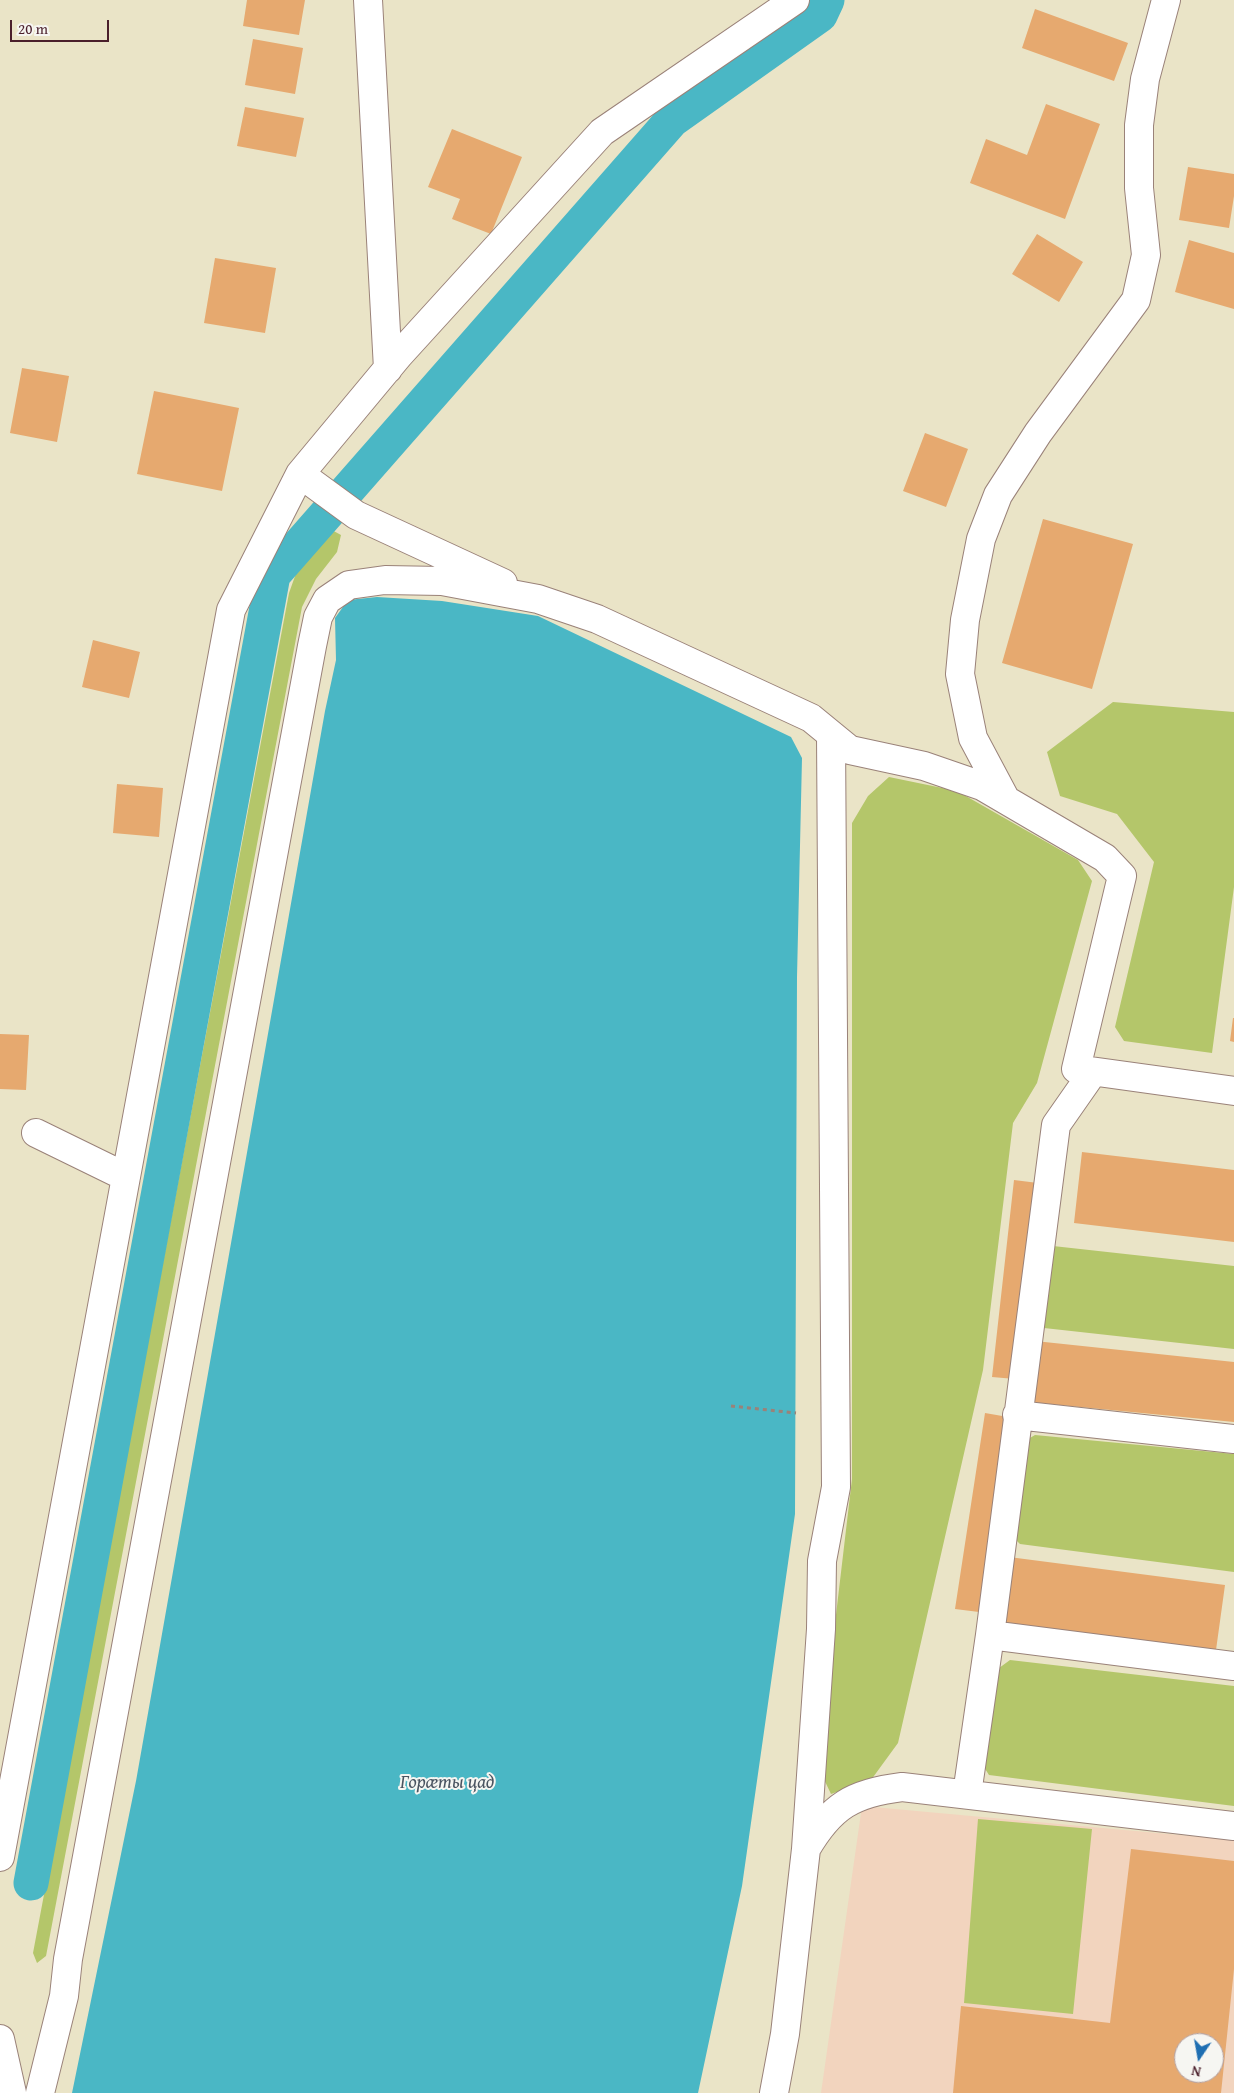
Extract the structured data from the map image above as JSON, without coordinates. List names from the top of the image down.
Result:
{
  "water": ["Горӕты цад"],
  "scale_bar": "20 m",
  "north": "bottom"
}
